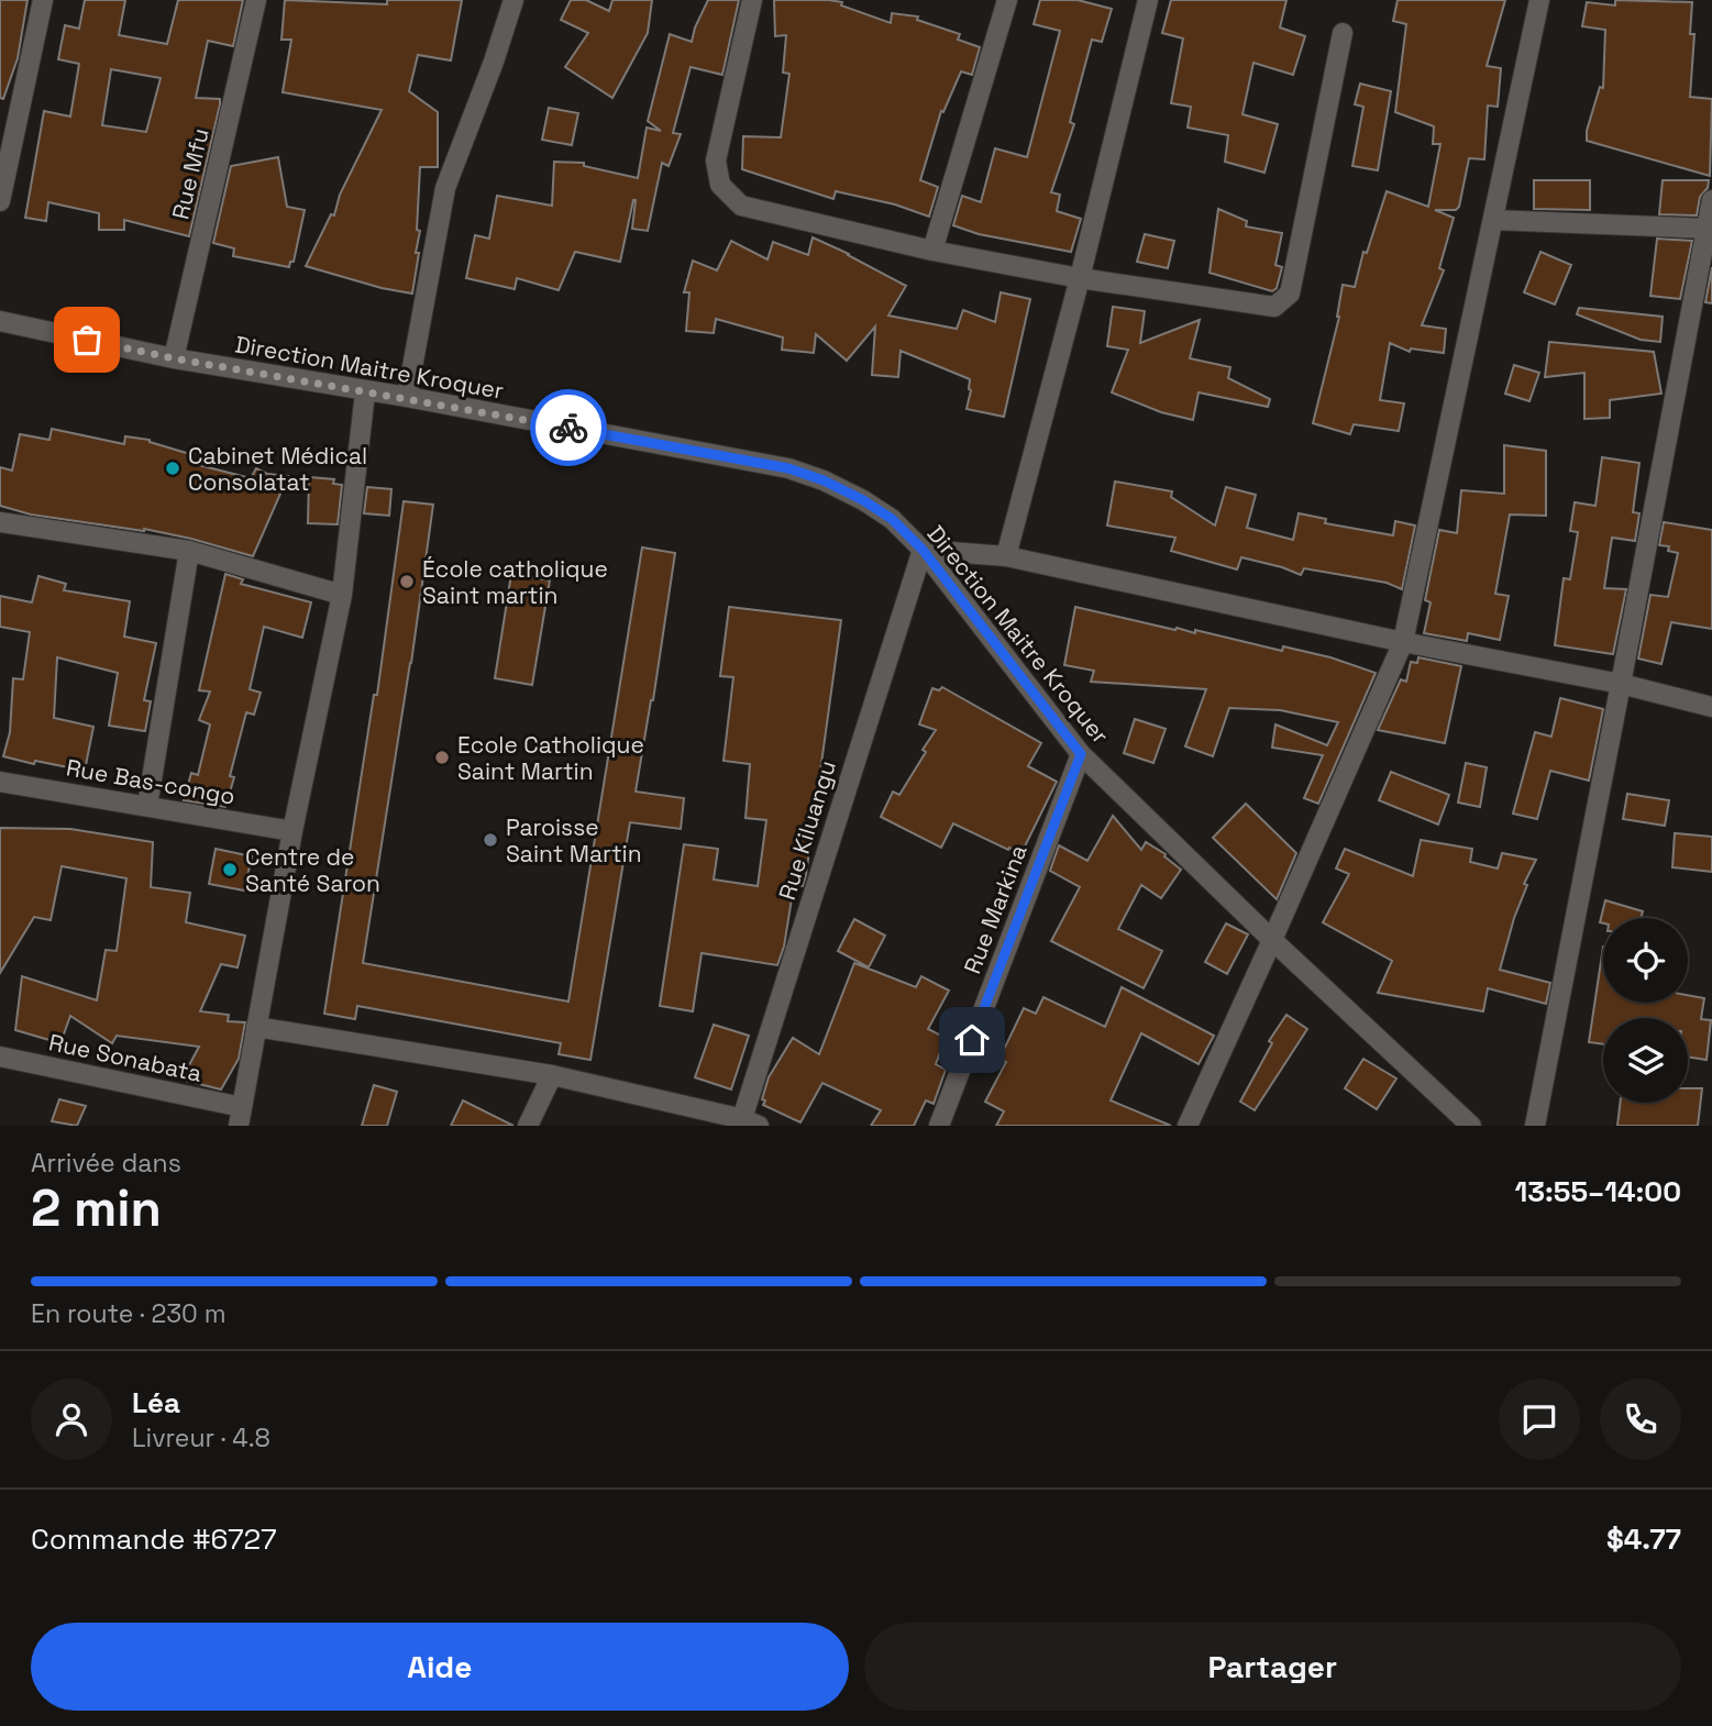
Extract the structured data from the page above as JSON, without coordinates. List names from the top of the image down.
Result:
{
  "streets": {
    "street": [
      "Rue Mfu",
      "Direction Maitre Kroquer",
      "Rue Bas-congo",
      "Rue Kiluangu",
      "Rue Markina",
      "Rue Sonabata"
    ]
  },
  "crossings": [
    ["Rue Mfu", "Direction Maitre Kroquer"],
    ["Direction Maitre Kroquer", "Rue Kiluangu"],
    ["Direction Maitre Kroquer", "Rue Markina"]
  ],
  "places": [
    "Cabinet Médical Consolatat",
    "École catholique Saint martin",
    "Ecole Catholique Saint Martin",
    "Paroisse Saint Martin",
    "Centre de Santé Saron"
  ],
  "page": {
    "heading": ["2 min", "Arrivée dans", "13:55–14:00"],
    "panel": [
      "Léa",
      "Livreur · 4.8",
      "Commande #6727",
      "$4.77"
    ],
    "bar": "En route · 230 m",
    "buttons": ["Aide", "Partager"]
  }
}
